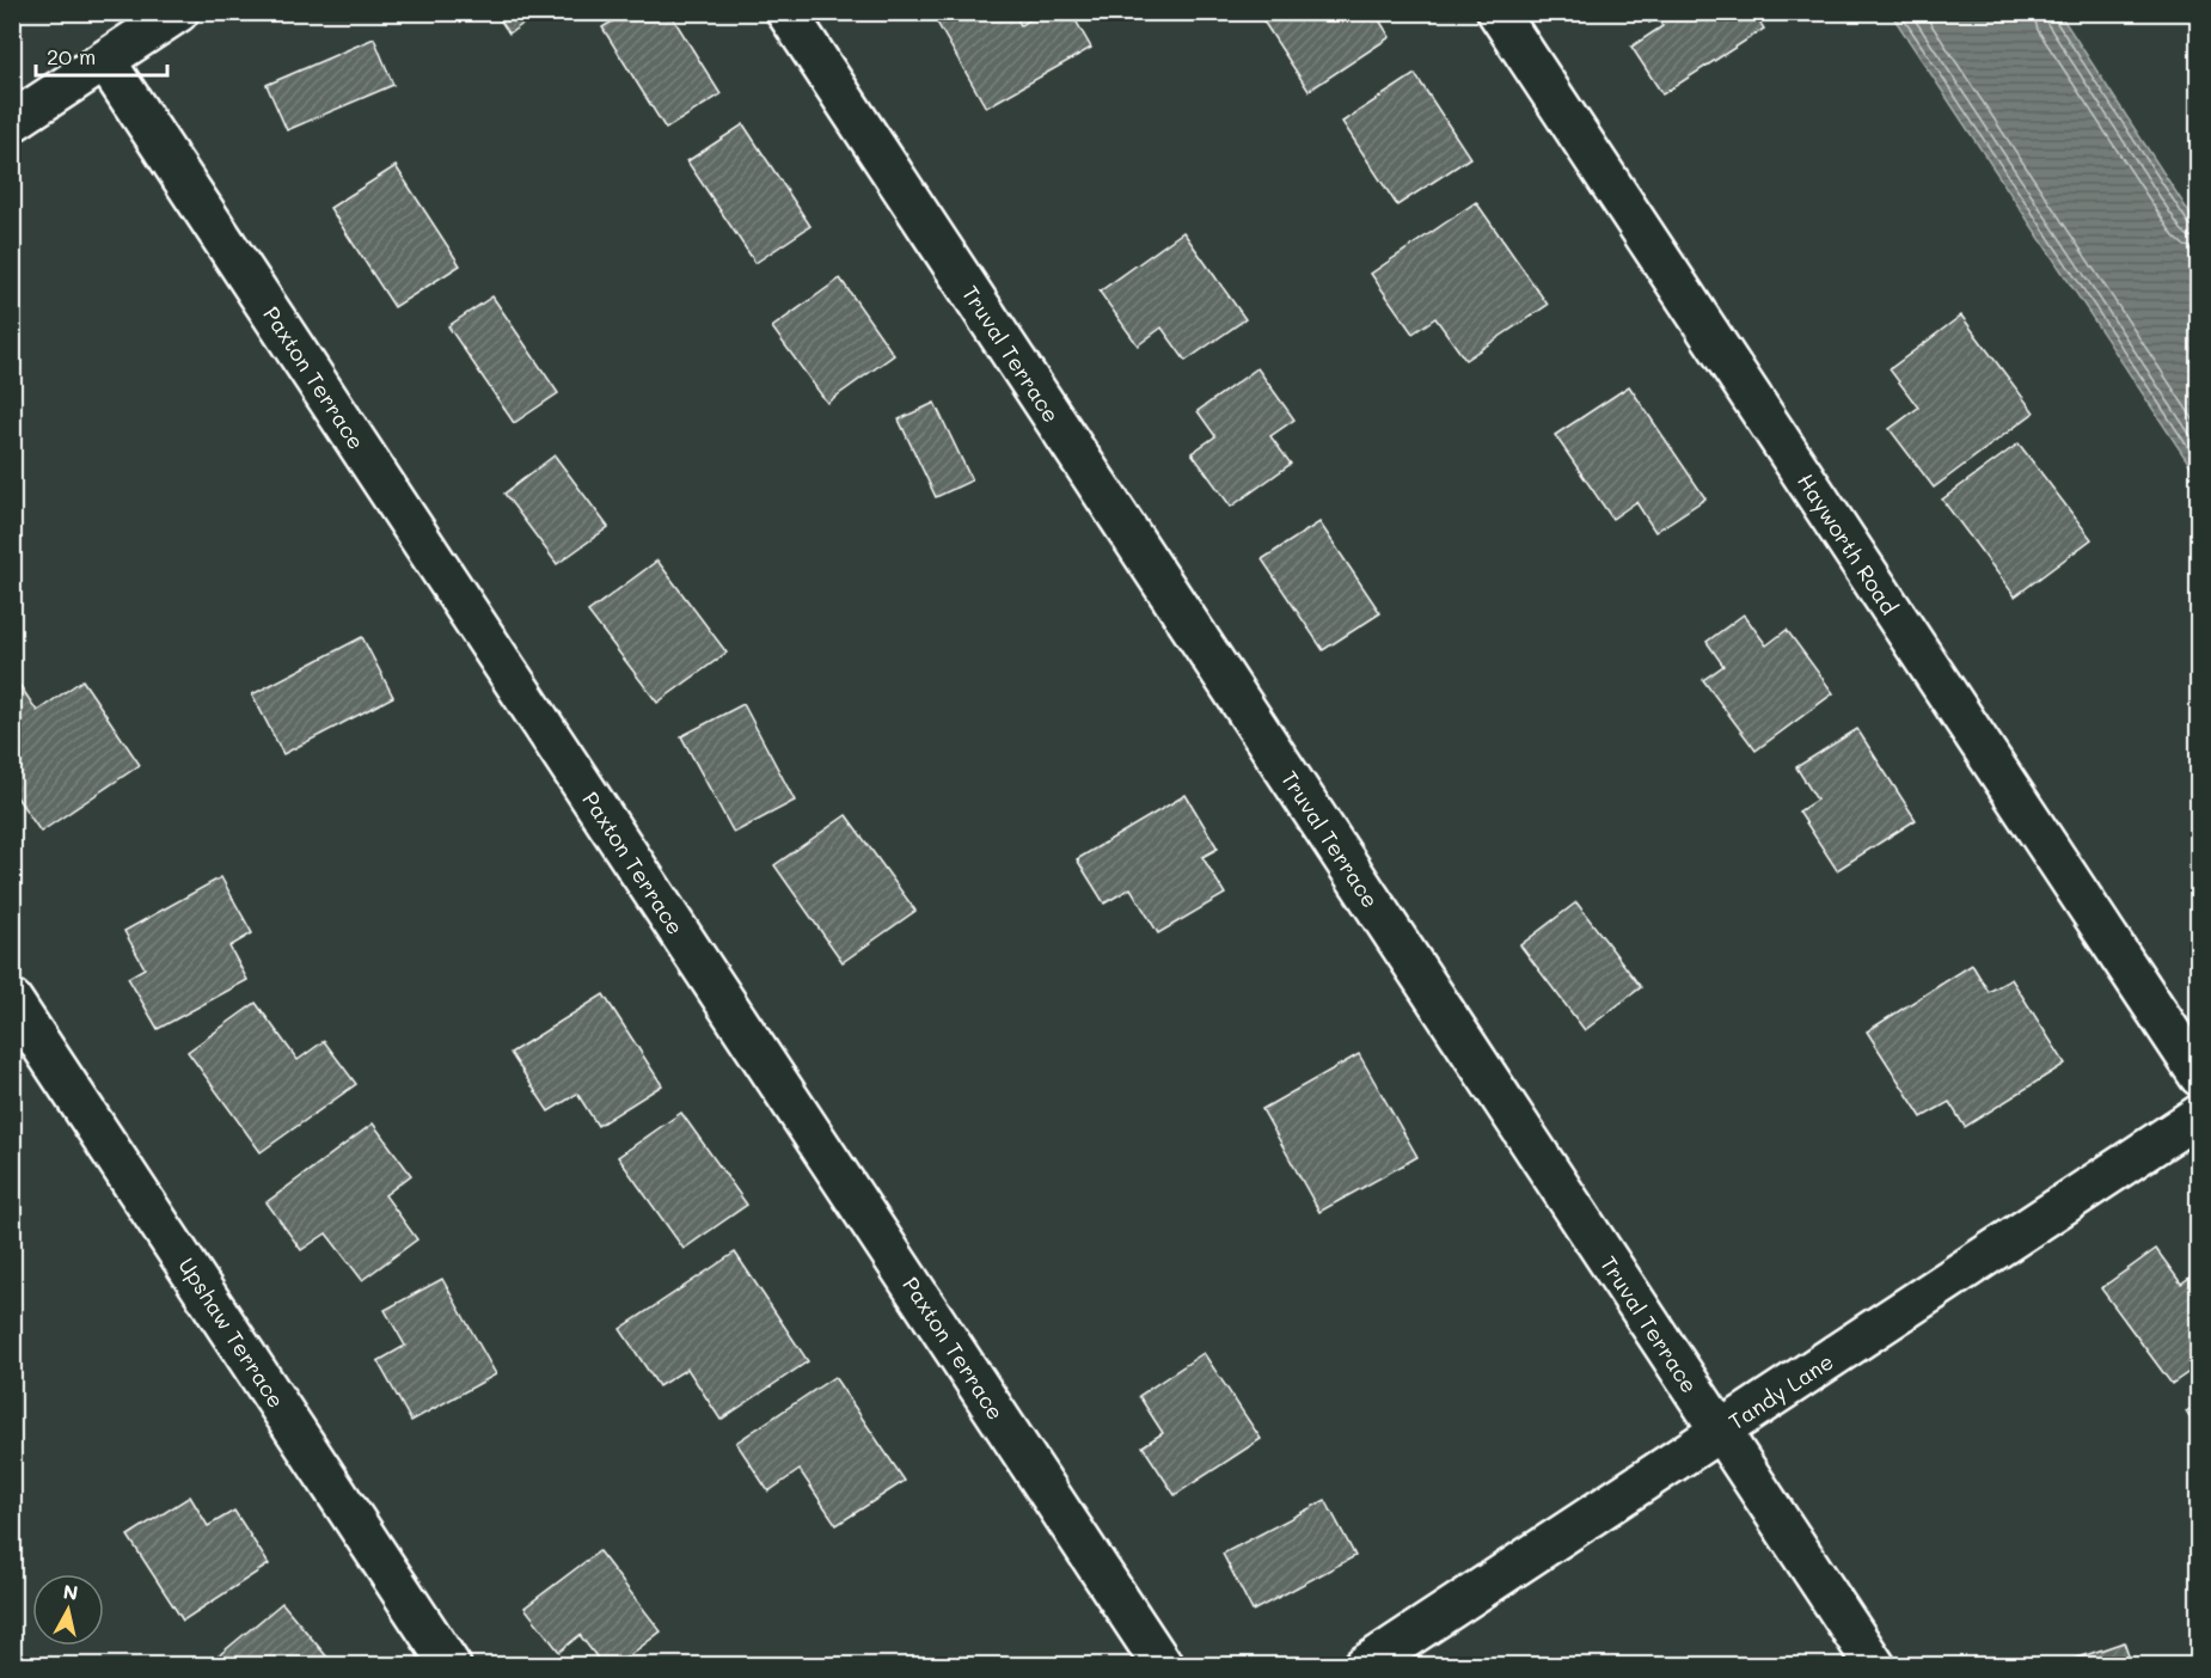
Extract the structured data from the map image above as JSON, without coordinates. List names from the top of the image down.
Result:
{
  "streets": {
    "street": [
      "Truval Terrace",
      "Paxton Terrace",
      "Hayworth Road",
      "Upshaw Terrace",
      "Tandy Lane"
    ]
  },
  "crossings": [
    ["Truval Terrace", "Tandy Lane"]
  ],
  "scale_bar": "20 m",
  "north": "top"
}
